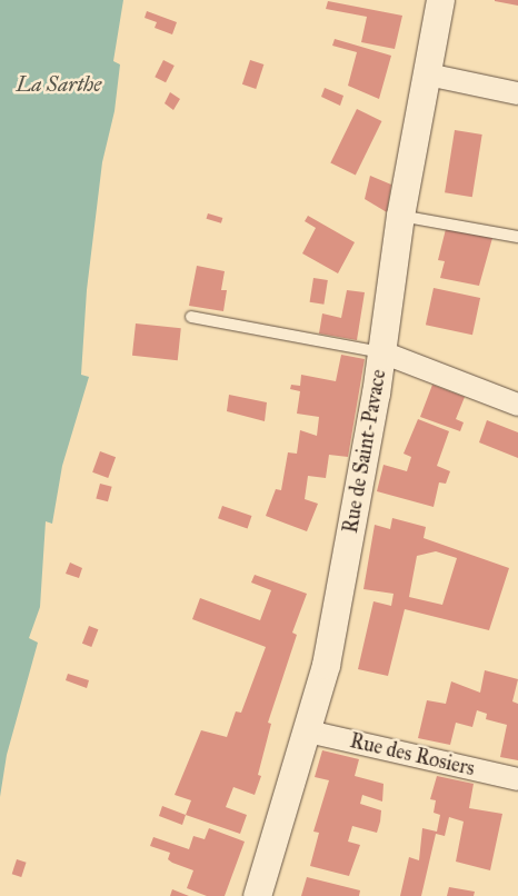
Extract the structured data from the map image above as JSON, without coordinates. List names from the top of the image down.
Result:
{
  "streets": {
    "street": ["Rue de Saint-Pavace", "Rue des Rosiers"]
  },
  "crossings": [
    ["Rue de Saint-Pavace", "Rue des Rosiers"]
  ],
  "water": ["La Sarthe"]
}
